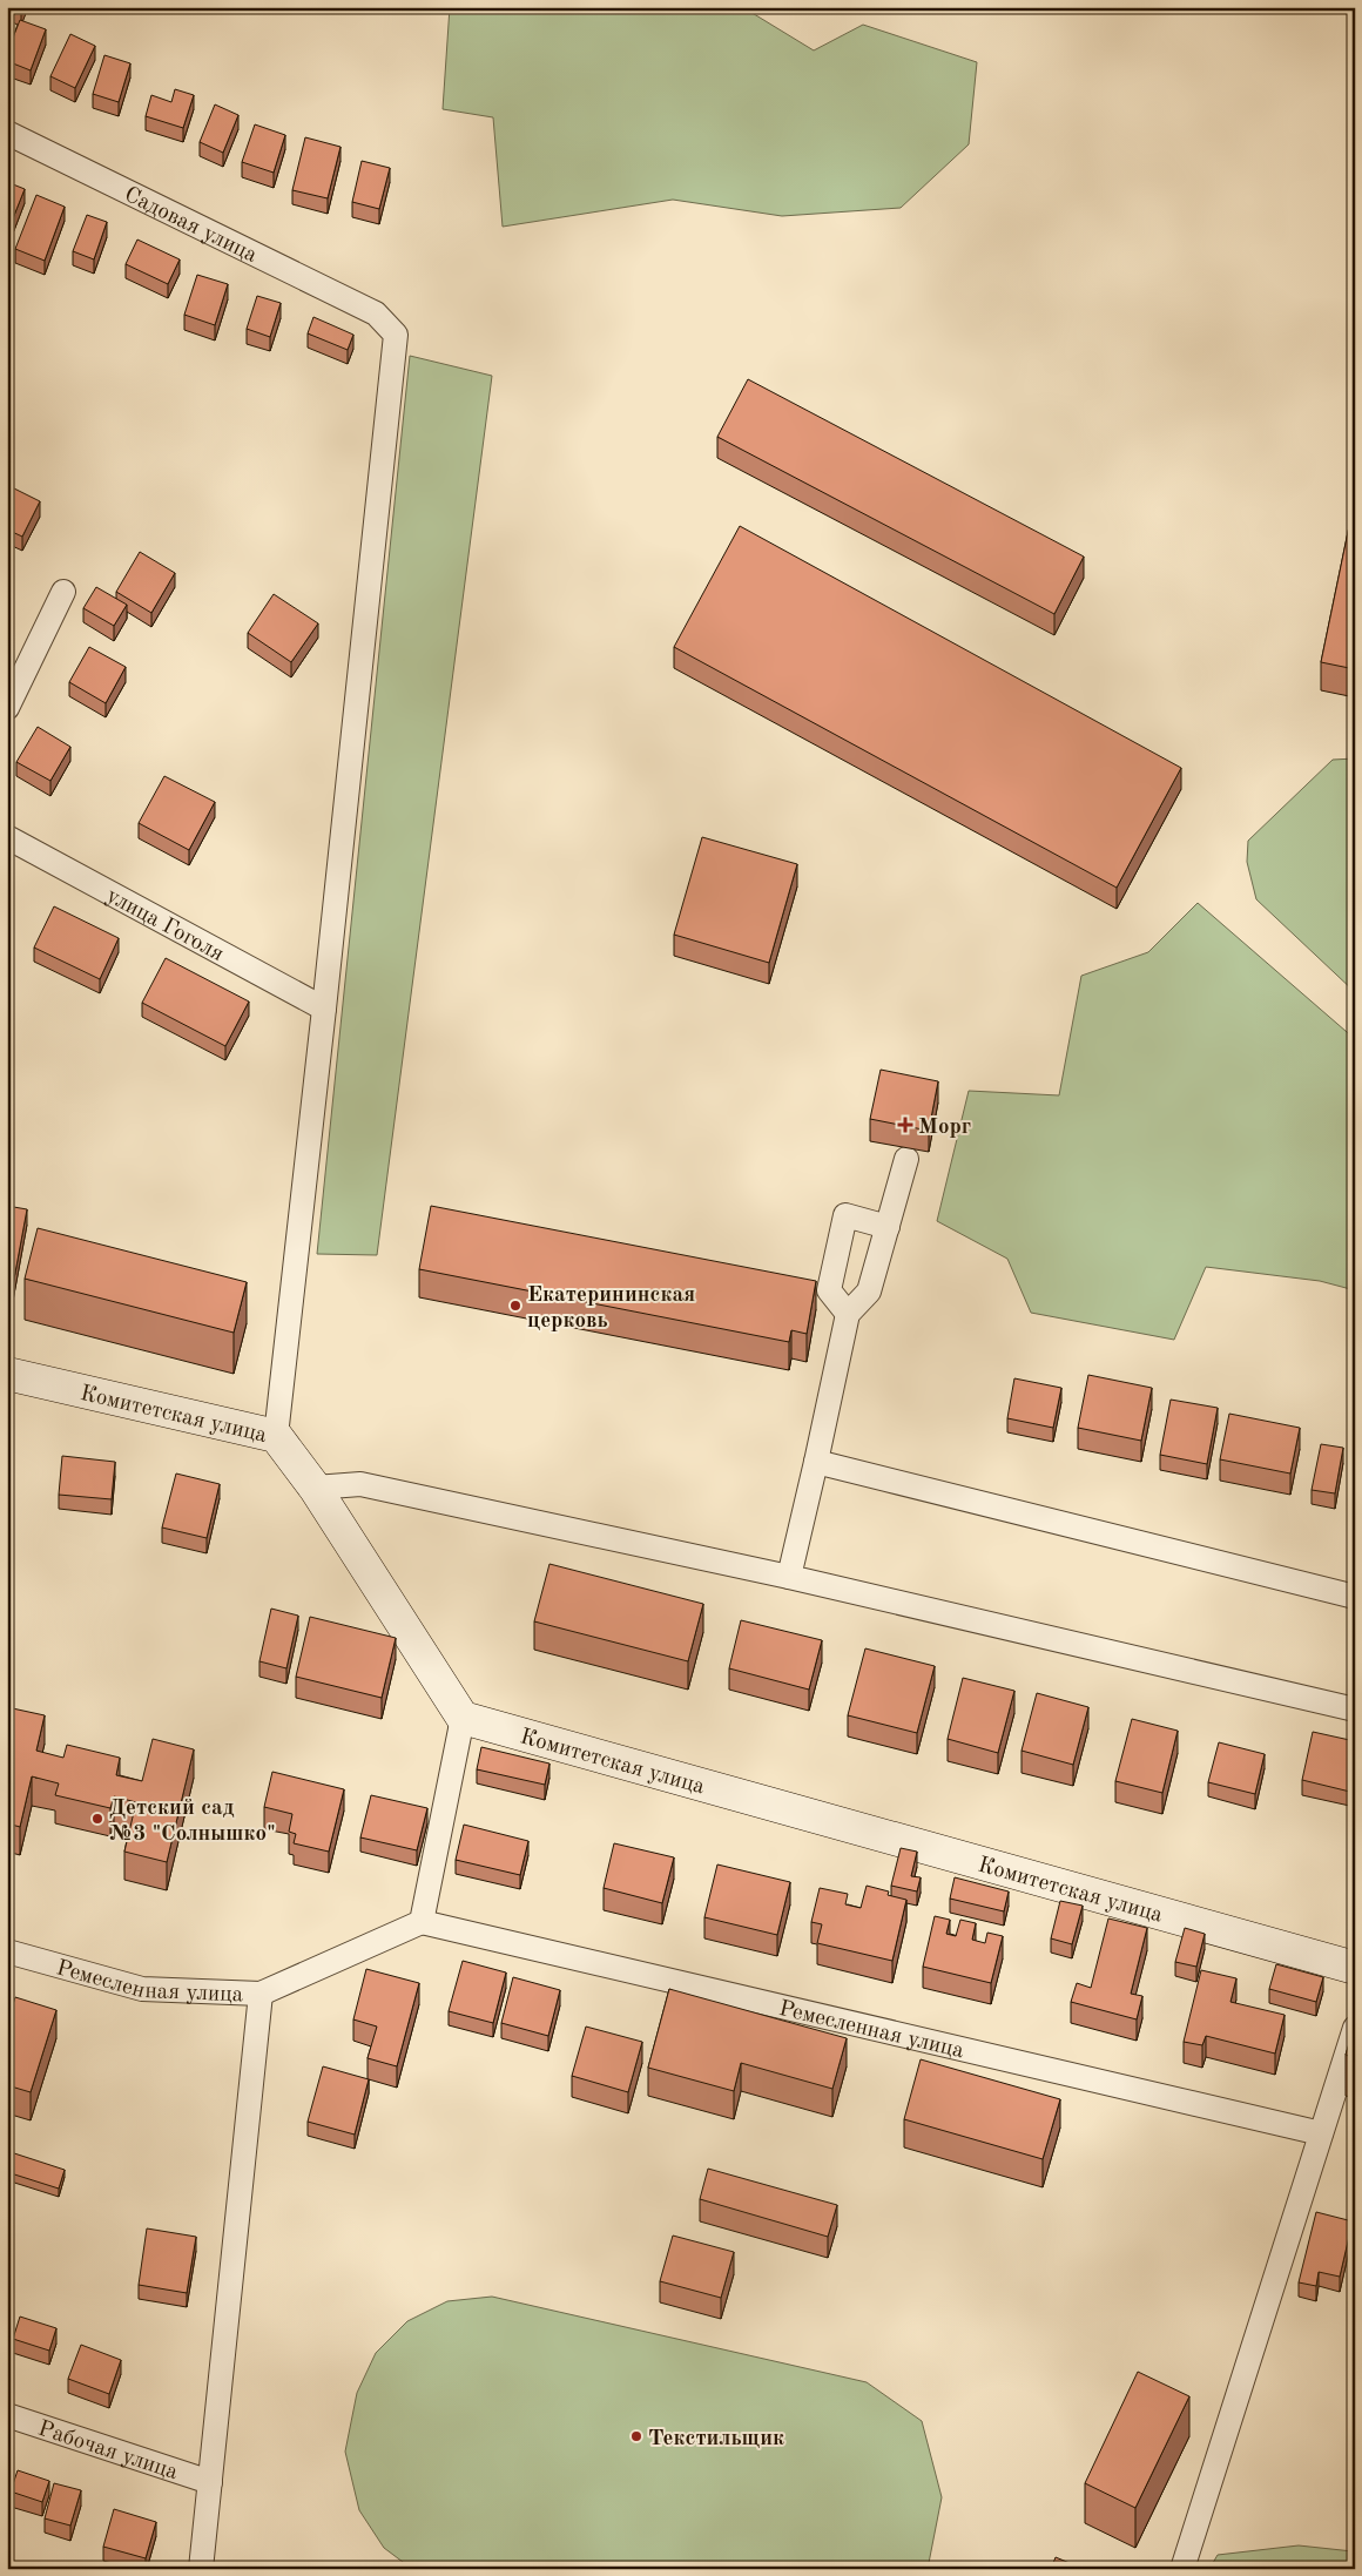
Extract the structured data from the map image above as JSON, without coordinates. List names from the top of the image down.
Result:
{
  "streets": {
    "street": [
      "Садовая улица",
      "улица Гоголя",
      "Комитетская улица",
      "Ремесленная улица",
      "Рабочая улица"
    ]
  },
  "crossings": [
    ["Садовая улица", "улица Гоголя"]
  ],
  "places": {
    "health": ["Морг"],
    "other": ["Екатерининская церковь", "Детский сад №3 \"Солнышко\"", "Текстильщик"]
  }
}
